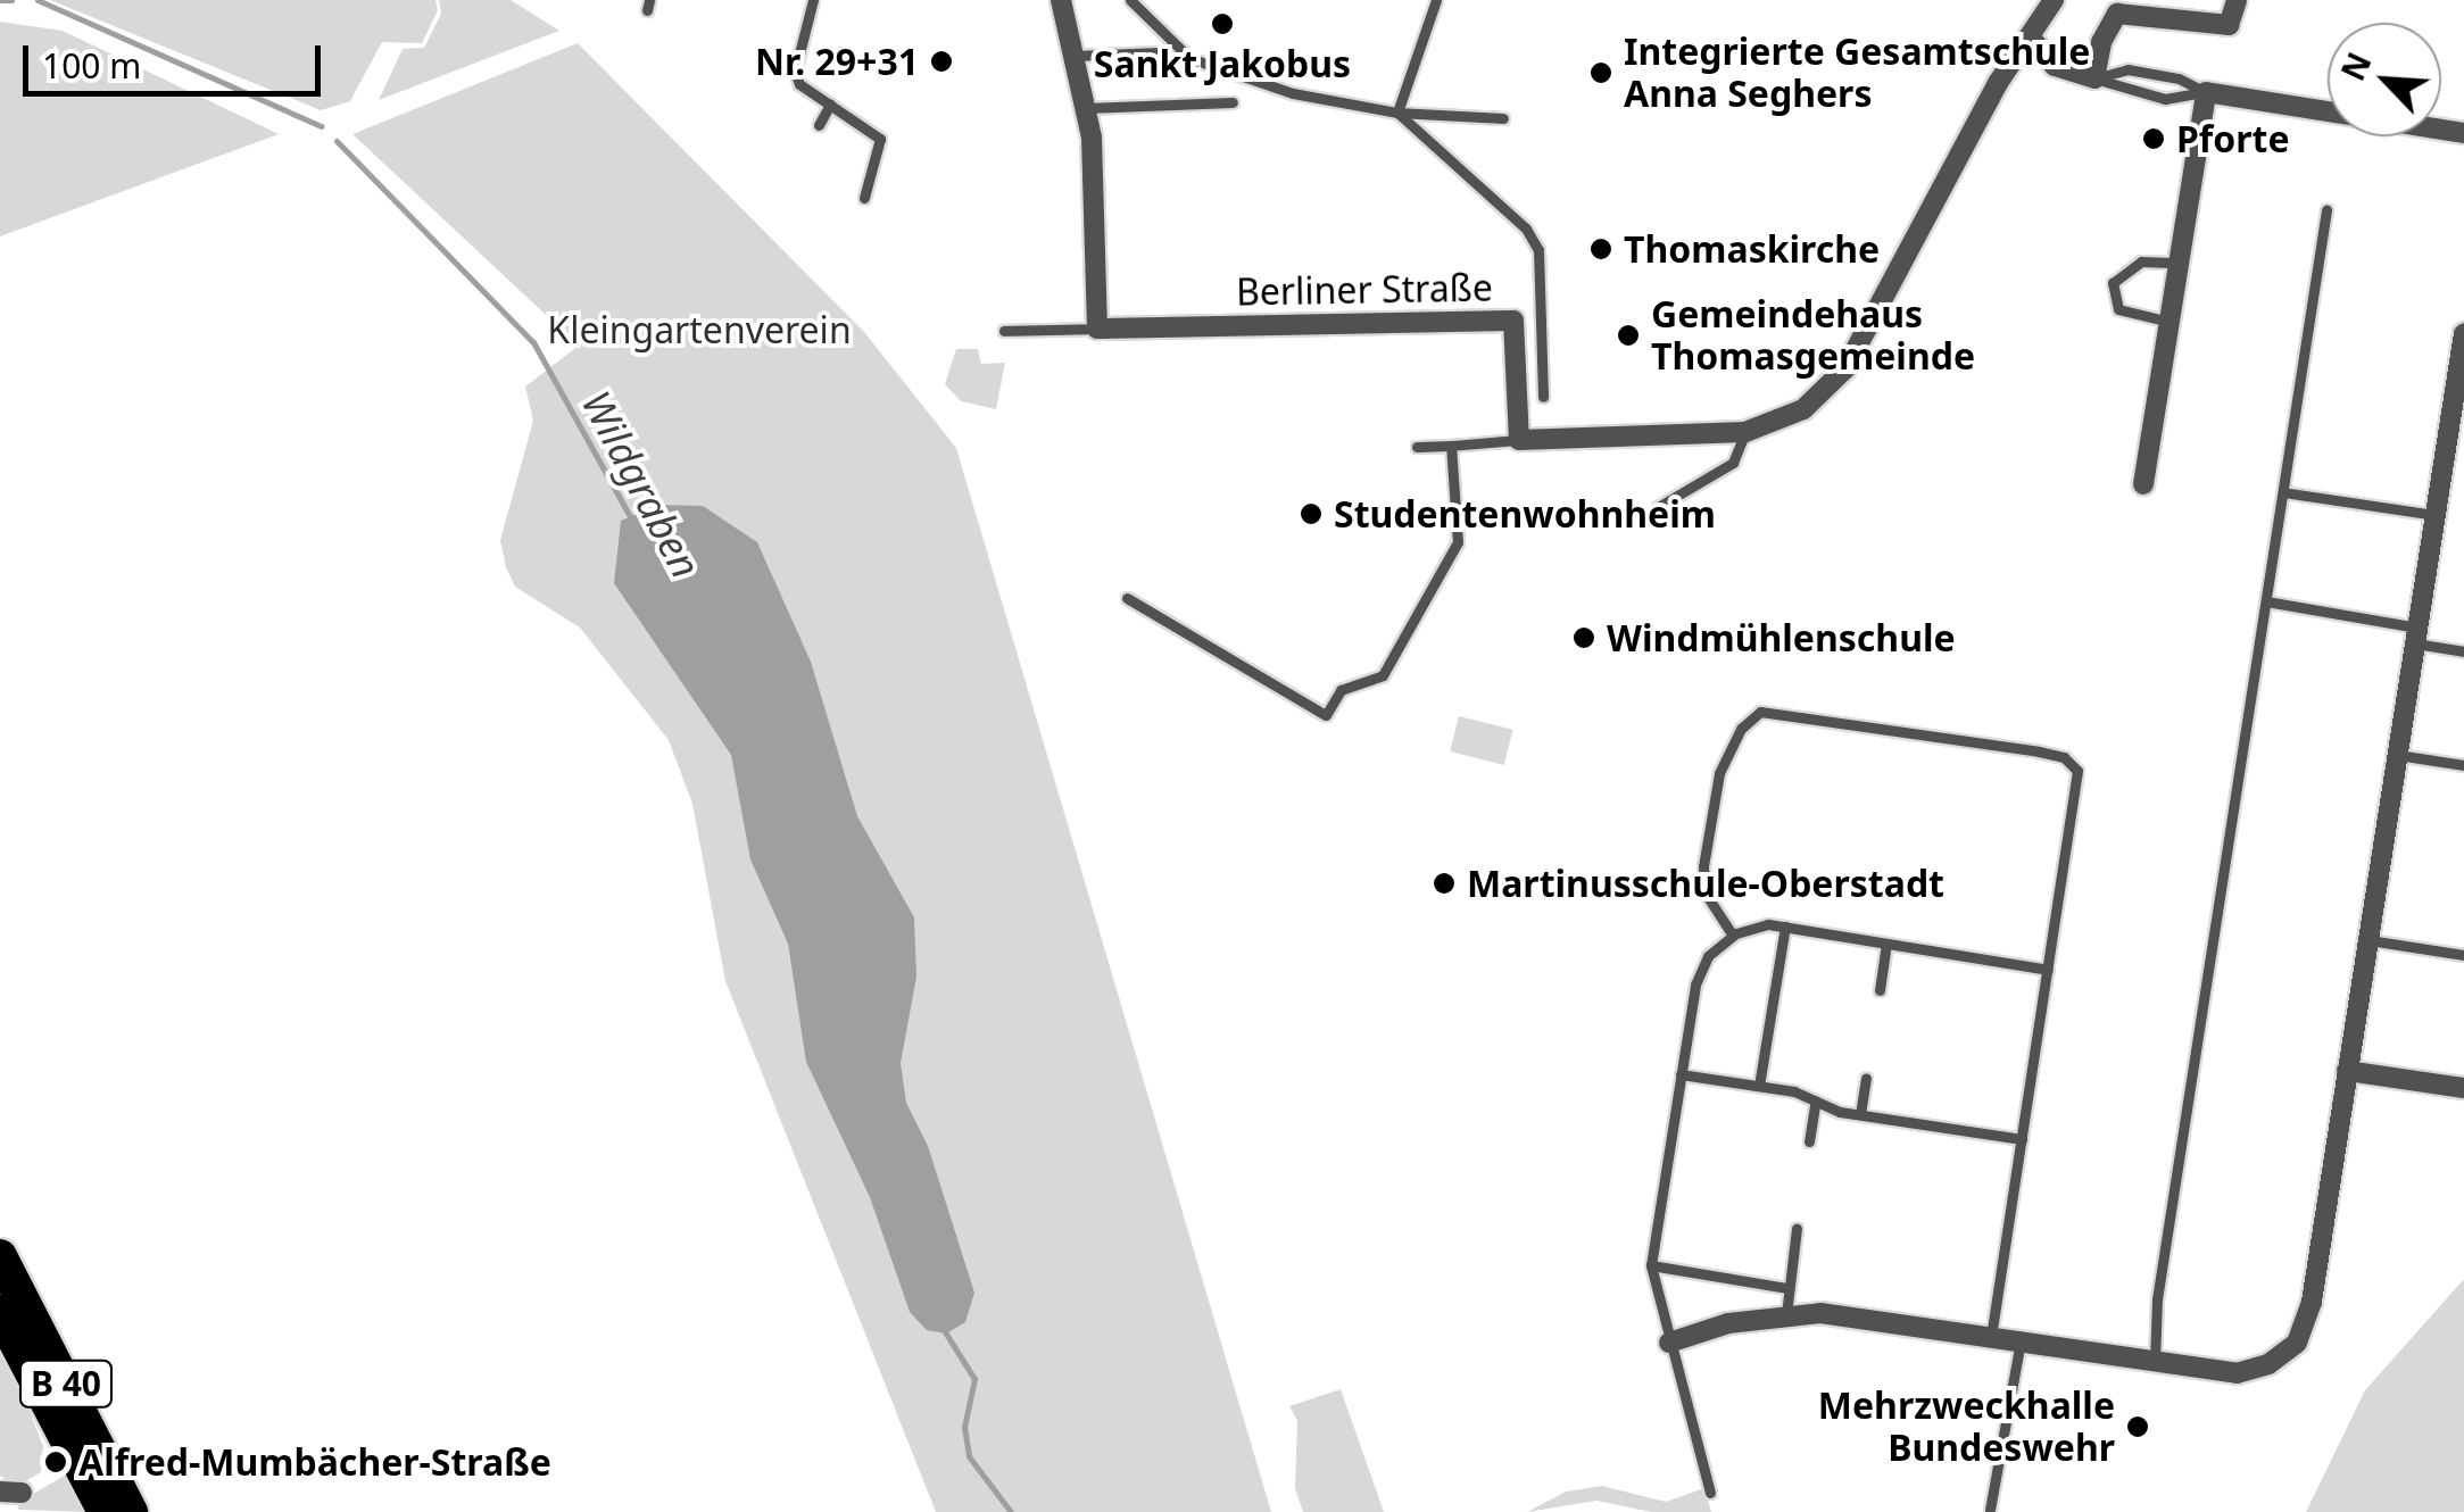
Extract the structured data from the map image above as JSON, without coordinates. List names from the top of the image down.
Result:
{
  "streets": {
    "highway": ["B 40"],
    "street": ["Berliner Straße"]
  },
  "water": ["Wildgraben"],
  "parks": ["Kleingartenverein"],
  "places": [
    "Sankt Jakobus",
    "Nr. 29+31",
    "Integrierte Gesamtschule Anna Seghers",
    "Pforte",
    "Thomaskirche",
    "Gemeindehaus Thomasgemeinde",
    "Studentenwohnheim",
    "Windmühlenschule",
    "Martinusschule-Oberstadt",
    "Mehrzweckhalle Bundeswehr",
    "Alfred-Mumbächer-Straße"
  ],
  "scale_bar": "100 m",
  "north": "top left"
}
